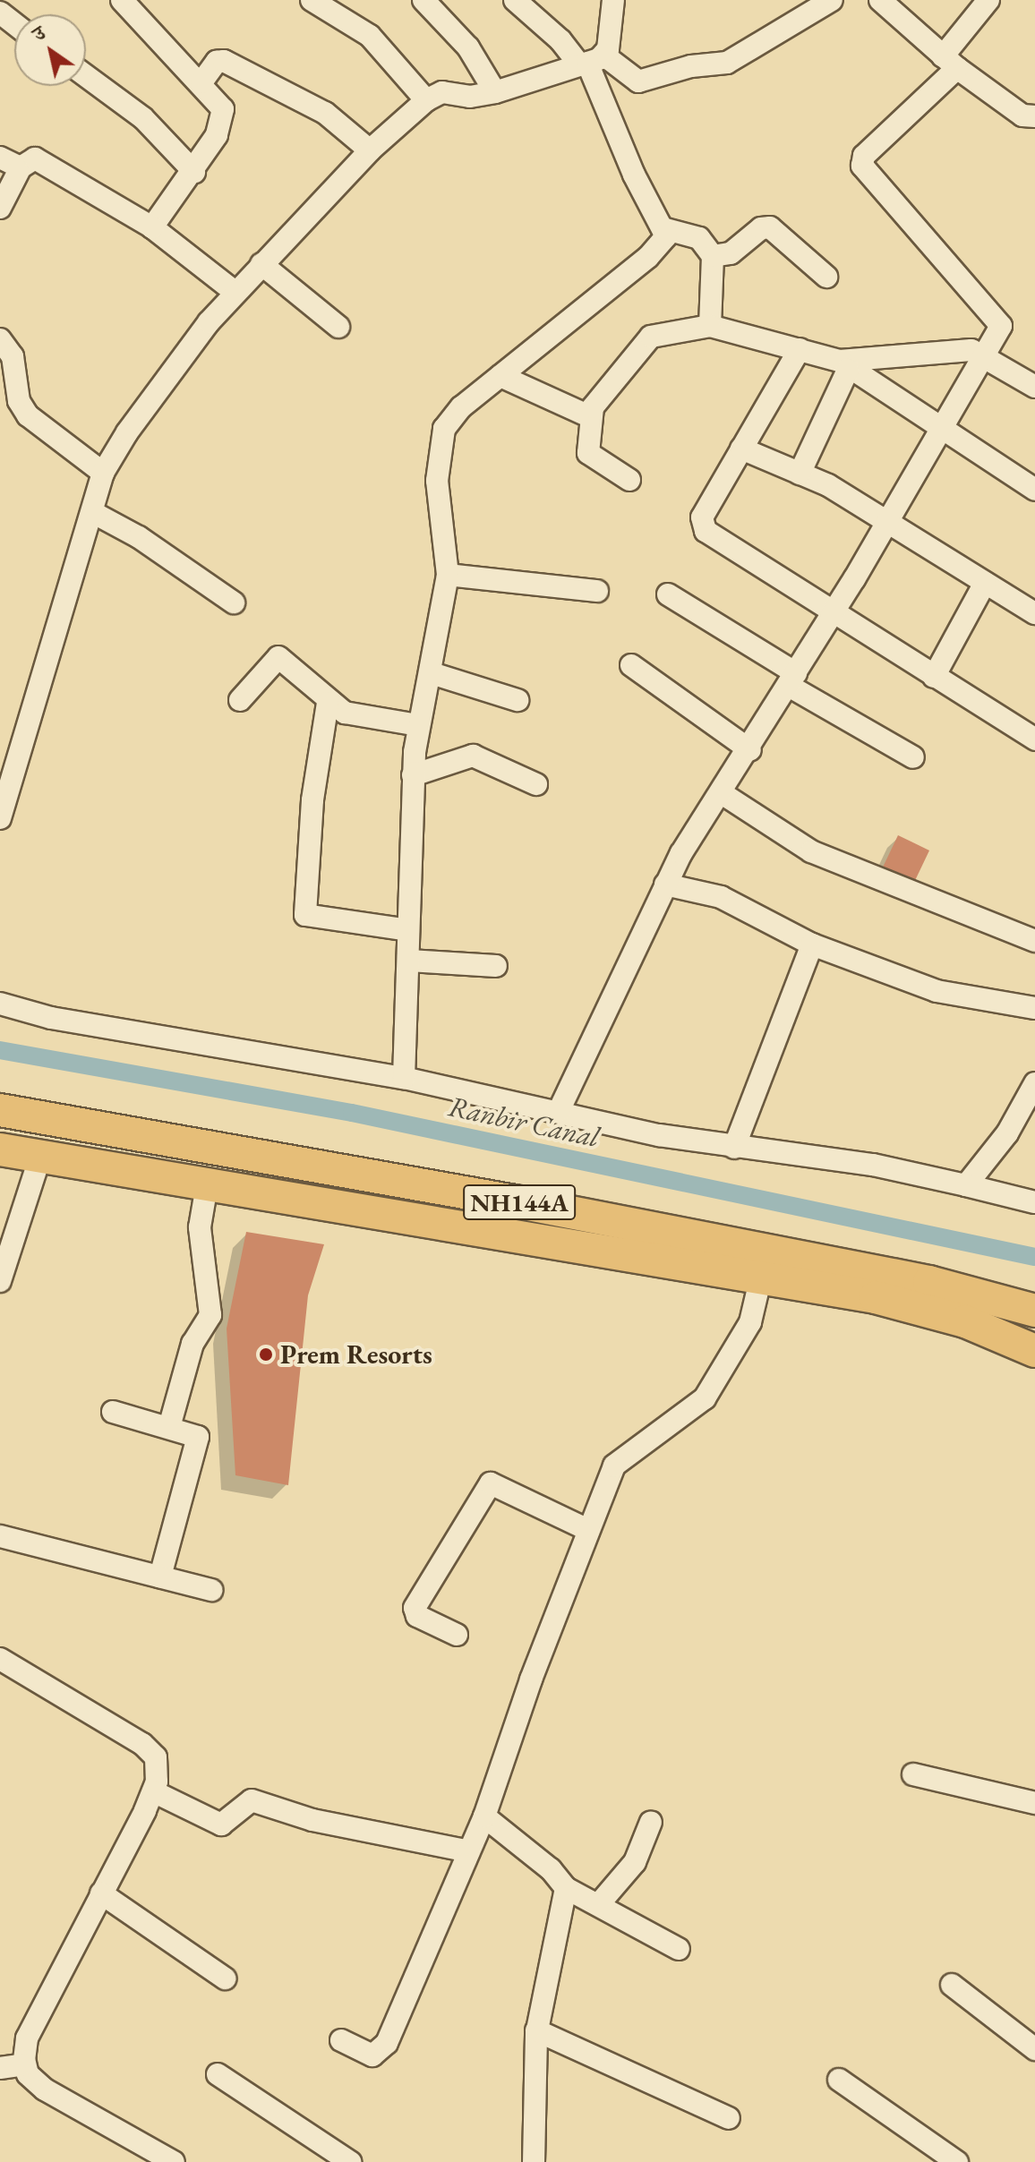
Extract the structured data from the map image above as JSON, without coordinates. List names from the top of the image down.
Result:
{
  "streets": {
    "highway": ["NH144A"]
  },
  "water": ["Ranbir Canal"],
  "places": ["Prem Resorts"],
  "north": "top left"
}
